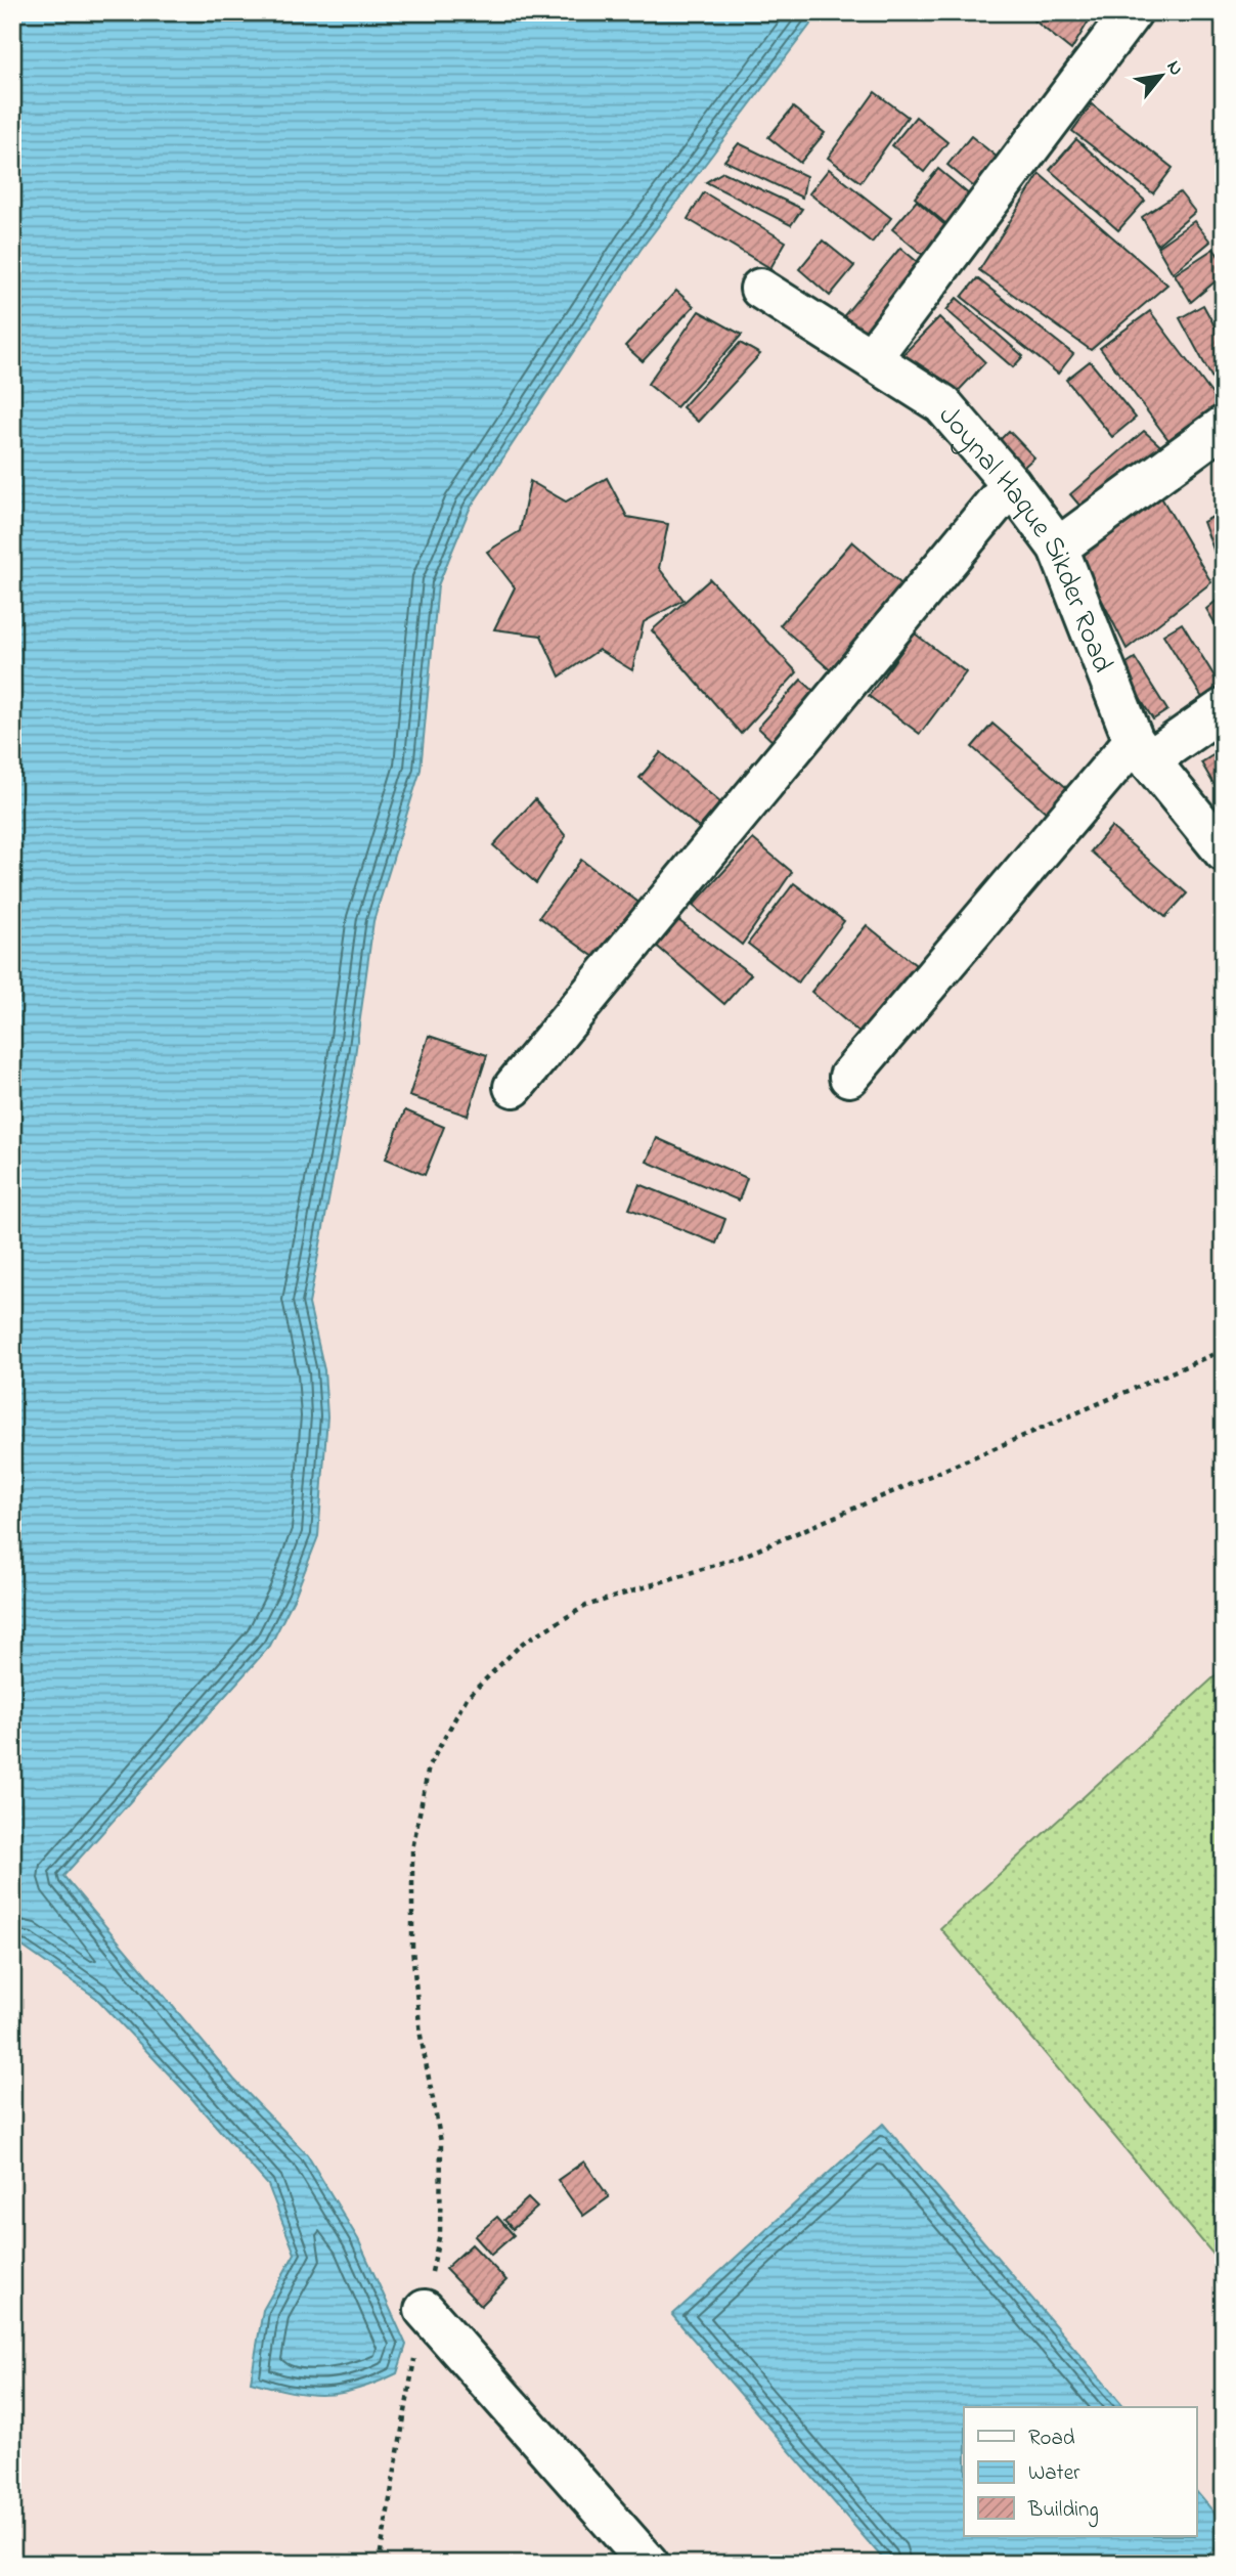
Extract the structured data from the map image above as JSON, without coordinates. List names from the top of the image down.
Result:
{
  "streets": {
    "street": ["Joynal Haque Sikder Road"]
  },
  "legend": ["Road", "Water", "Building"],
  "north": "top right"
}
